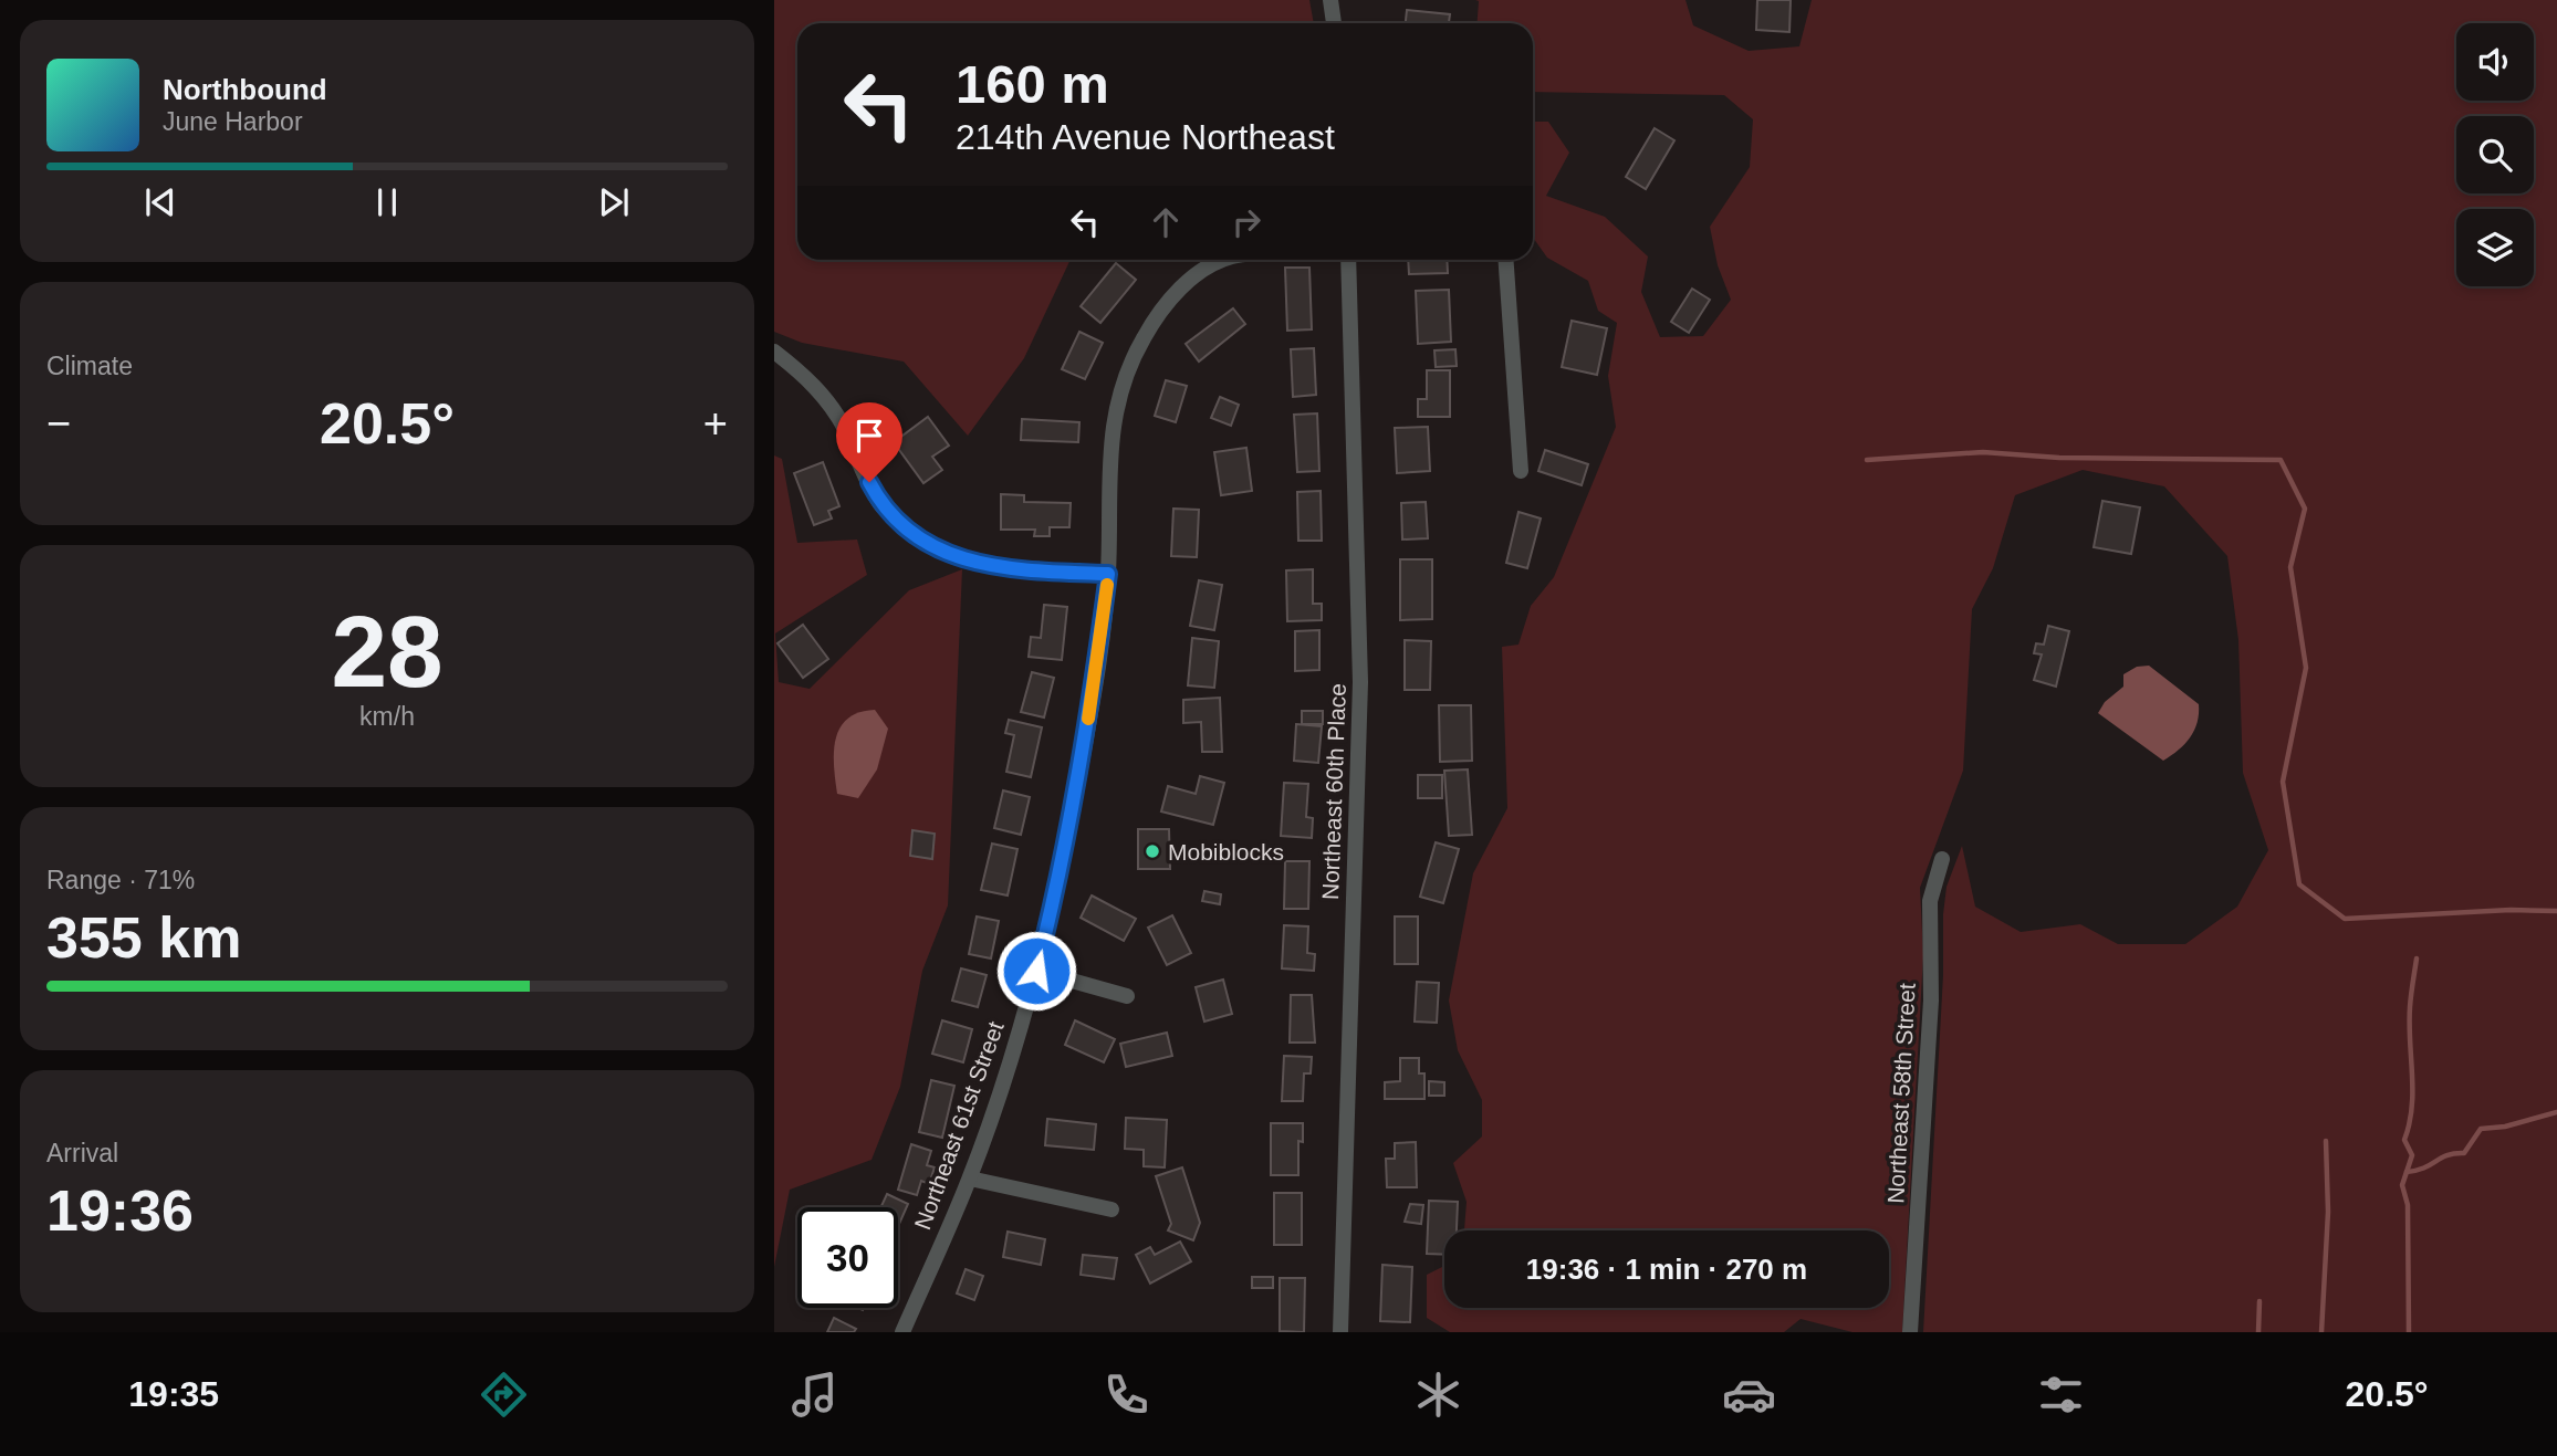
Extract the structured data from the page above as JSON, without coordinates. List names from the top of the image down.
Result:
{
  "streets": {
    "street": ["Northeast 60th Place", "Northeast 58th Street", "Northeast 61st Street"]
  },
  "places": ["Mobiblocks"],
  "page": {
    "turn": ["160 m", "214th Avenue Northeast"],
    "song": ["Northbound", "June Harbor"],
    "tile": [
      "Climate",
      ["28", "km/h"],
      ["Range · 71%", "355 km"],
      ["Arrival", "19:36"]
    ],
    "heat": ["−", "20.5°", "+"],
    "limit": "30",
    "trip": "19:36 · 1 min · 270 m",
    "tabs": ["19:35", "20.5°"]
  }
}
